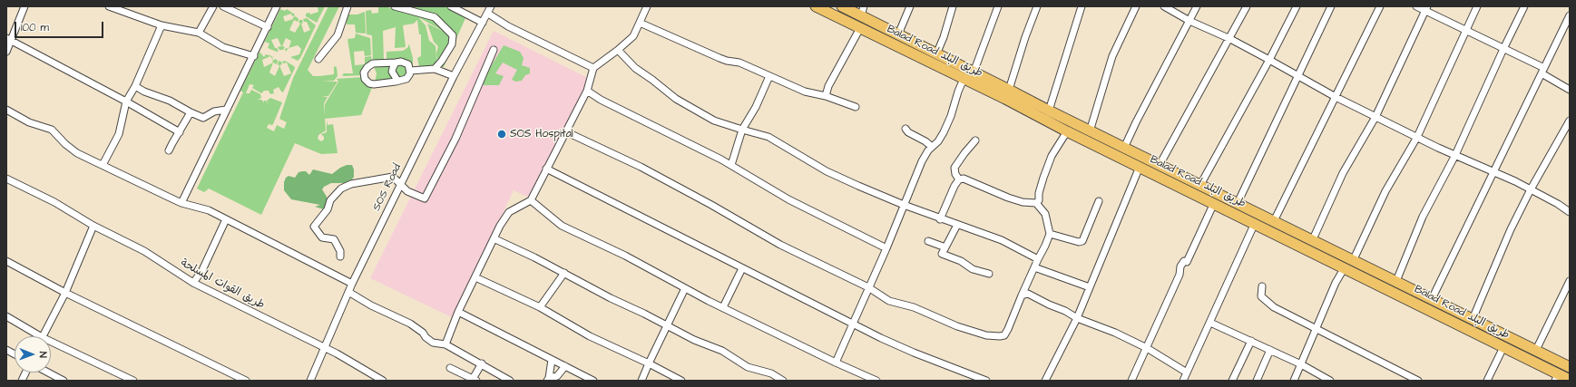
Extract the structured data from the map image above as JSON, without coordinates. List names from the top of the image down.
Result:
{
  "streets": {
    "highway": ["Balad Road طريق البلد"],
    "street": ["SOS Road", "طريق القوات المسلحة"]
  },
  "crossings": [
    ["SOS Road", "طريق القوات المسلحة"]
  ],
  "places": ["SOS Hospital"],
  "scale_bar": "100 m",
  "north": "right"
}
